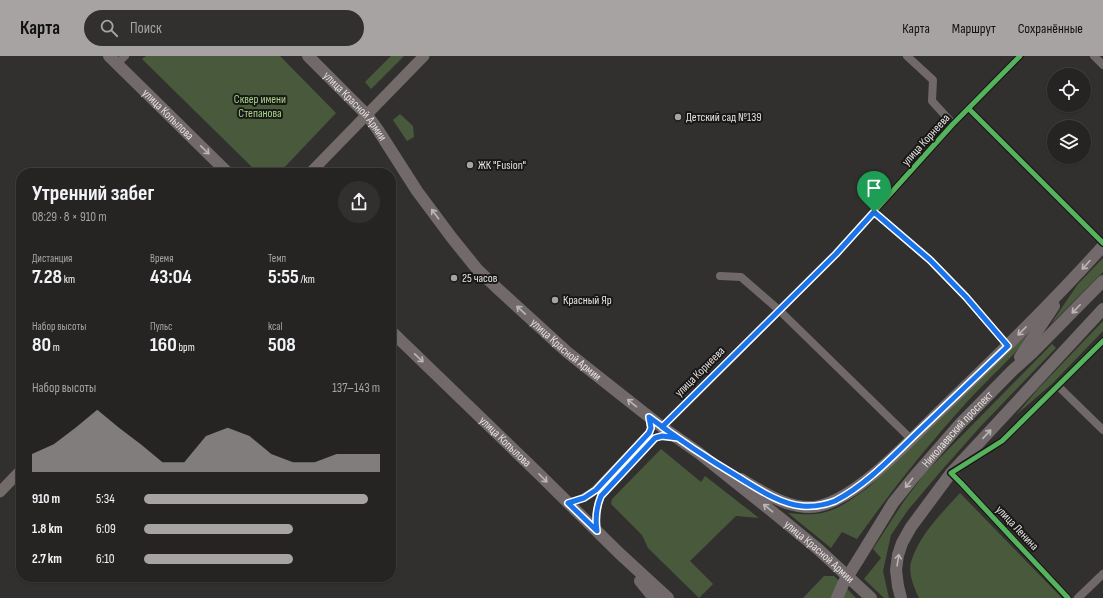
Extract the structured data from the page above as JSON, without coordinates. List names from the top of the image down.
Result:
{
  "streets": {
    "main road": ["улица Красной Армии", "улица Копылова", "Николаевский проспект"],
    "street": ["улица Корнеева", "улица Ленина"]
  },
  "crossings": [
    ["улица Красной Армии", "улица Корнеева"],
    ["улица Красной Армии", "Николаевский проспект"],
    ["Николаевский проспект", "улица Ленина"]
  ],
  "one_way": ["улица Красной Армии", "улица Копылова"],
  "parks": ["Сквер имени Степанова"],
  "places": [
    "Детский сад №139",
    "ЖК \"Fusion\"",
    "25 часов",
    "Красный Яр"
  ],
  "page": {
    "header": "Карта",
    "search": "Поиск",
    "nav": ["Карта", "Маршрут", "Сохранённые"],
    "heading": ["Утренний забег", "08:29 · 8 × 910 m"],
    "stats": [
      ["Дистанция", "7.28 km"],
      ["Время", "43:04"],
      ["Темп", "5:55 /km"],
      ["Набор высоты", "80 m"],
      ["Пульс", "160 bpm"],
      ["kcal", "508"]
    ],
    "chart": ["Набор высоты", "137–143 m"],
    "list": [
      {
        "name": "910 m",
        "note": "5:34"
      },
      {
        "name": "1.8 km",
        "note": "6:09"
      },
      {
        "name": "2.7 km",
        "note": "6:10"
      }
    ]
  }
}
